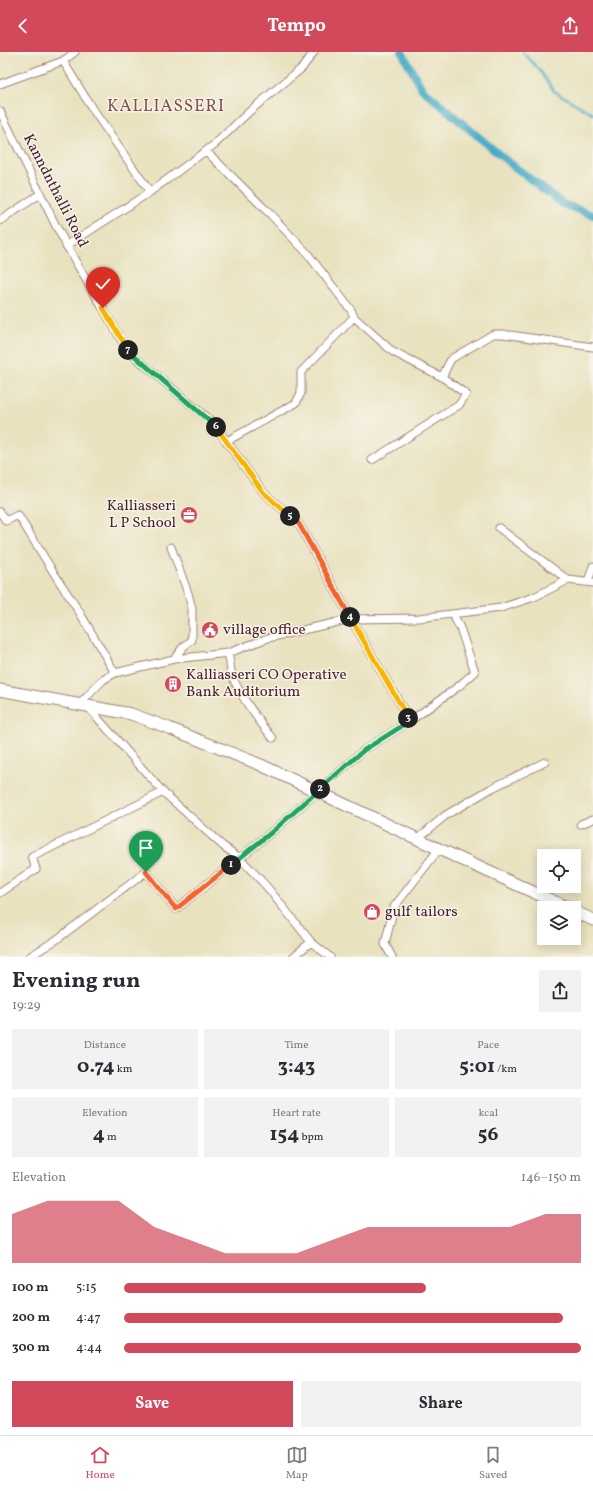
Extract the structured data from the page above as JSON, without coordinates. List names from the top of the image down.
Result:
{
  "streets": {
    "street": ["Kanndnthalli Road"]
  },
  "districts": ["KALLIASSERI"],
  "places": {
    "office": ["Kalliasseri L P School"],
    "public building": ["village office"],
    "building": ["Kalliasseri CO Operative Bank Auditorium"],
    "shop": ["gulf tailors"]
  },
  "page": {
    "header": "Tempo",
    "pins": [
      "7",
      "6",
      "5",
      "4",
      "3",
      "2",
      "1"
    ],
    "heading": ["Evening run", "19:29"],
    "stats": [
      ["Distance", "0.74 km"],
      ["Time", "3:43"],
      ["Pace", "5:01 /km"],
      ["Elevation", "4 m"],
      ["Heart rate", "154 bpm"],
      ["kcal", "56"]
    ],
    "chart": ["Elevation", "146–150 m"],
    "list": [
      {
        "name": "100 m",
        "note": "5:15"
      },
      {
        "name": "200 m",
        "note": "4:47"
      },
      {
        "name": "300 m",
        "note": "4:44"
      }
    ],
    "buttons": ["Save", "Share"],
    "tabs": ["Home", "Map", "Saved"]
  }
}
